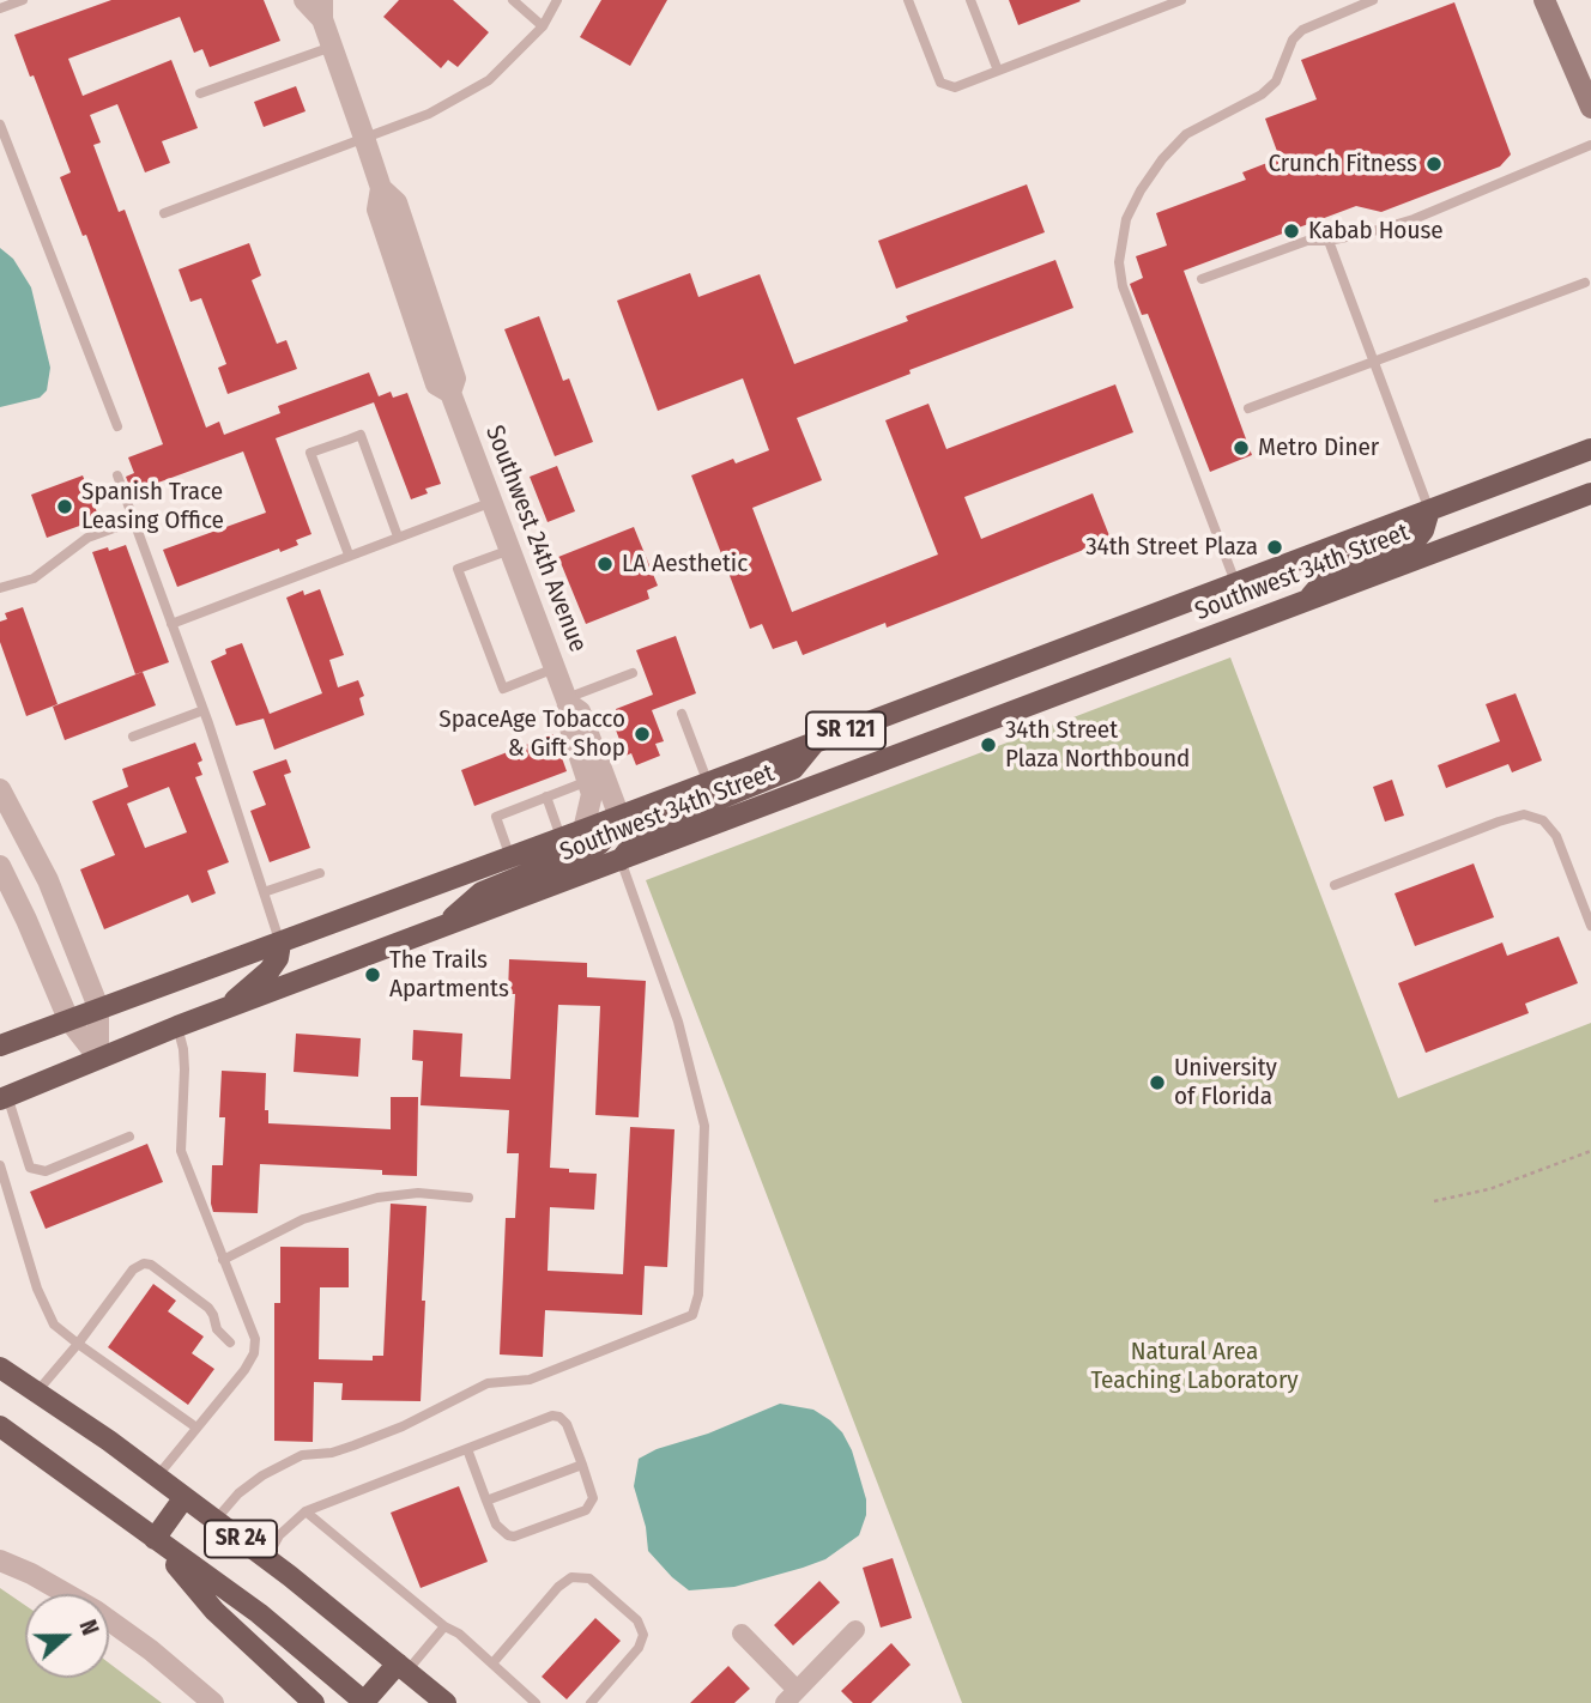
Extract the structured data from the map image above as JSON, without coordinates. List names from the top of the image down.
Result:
{
  "streets": {
    "main road": ["Southwest 34th Street", "SR 121", "SR 24"],
    "street": ["Southwest 24th Avenue"]
  },
  "crossings": [
    ["Southwest 24th Avenue", "Southwest 34th Street"]
  ],
  "parks": ["Natural Area Teaching Laboratory"],
  "places": [
    "Crunch Fitness",
    "Kabab House",
    "Metro Diner",
    "Spanish Trace Leasing Office",
    "34th Street Plaza",
    "LA Aesthetic",
    "SpaceAge Tobacco & Gift Shop",
    "34th Street Plaza Northbound",
    "The Trails Apartments",
    "University of Florida"
  ],
  "north": "right"
}
